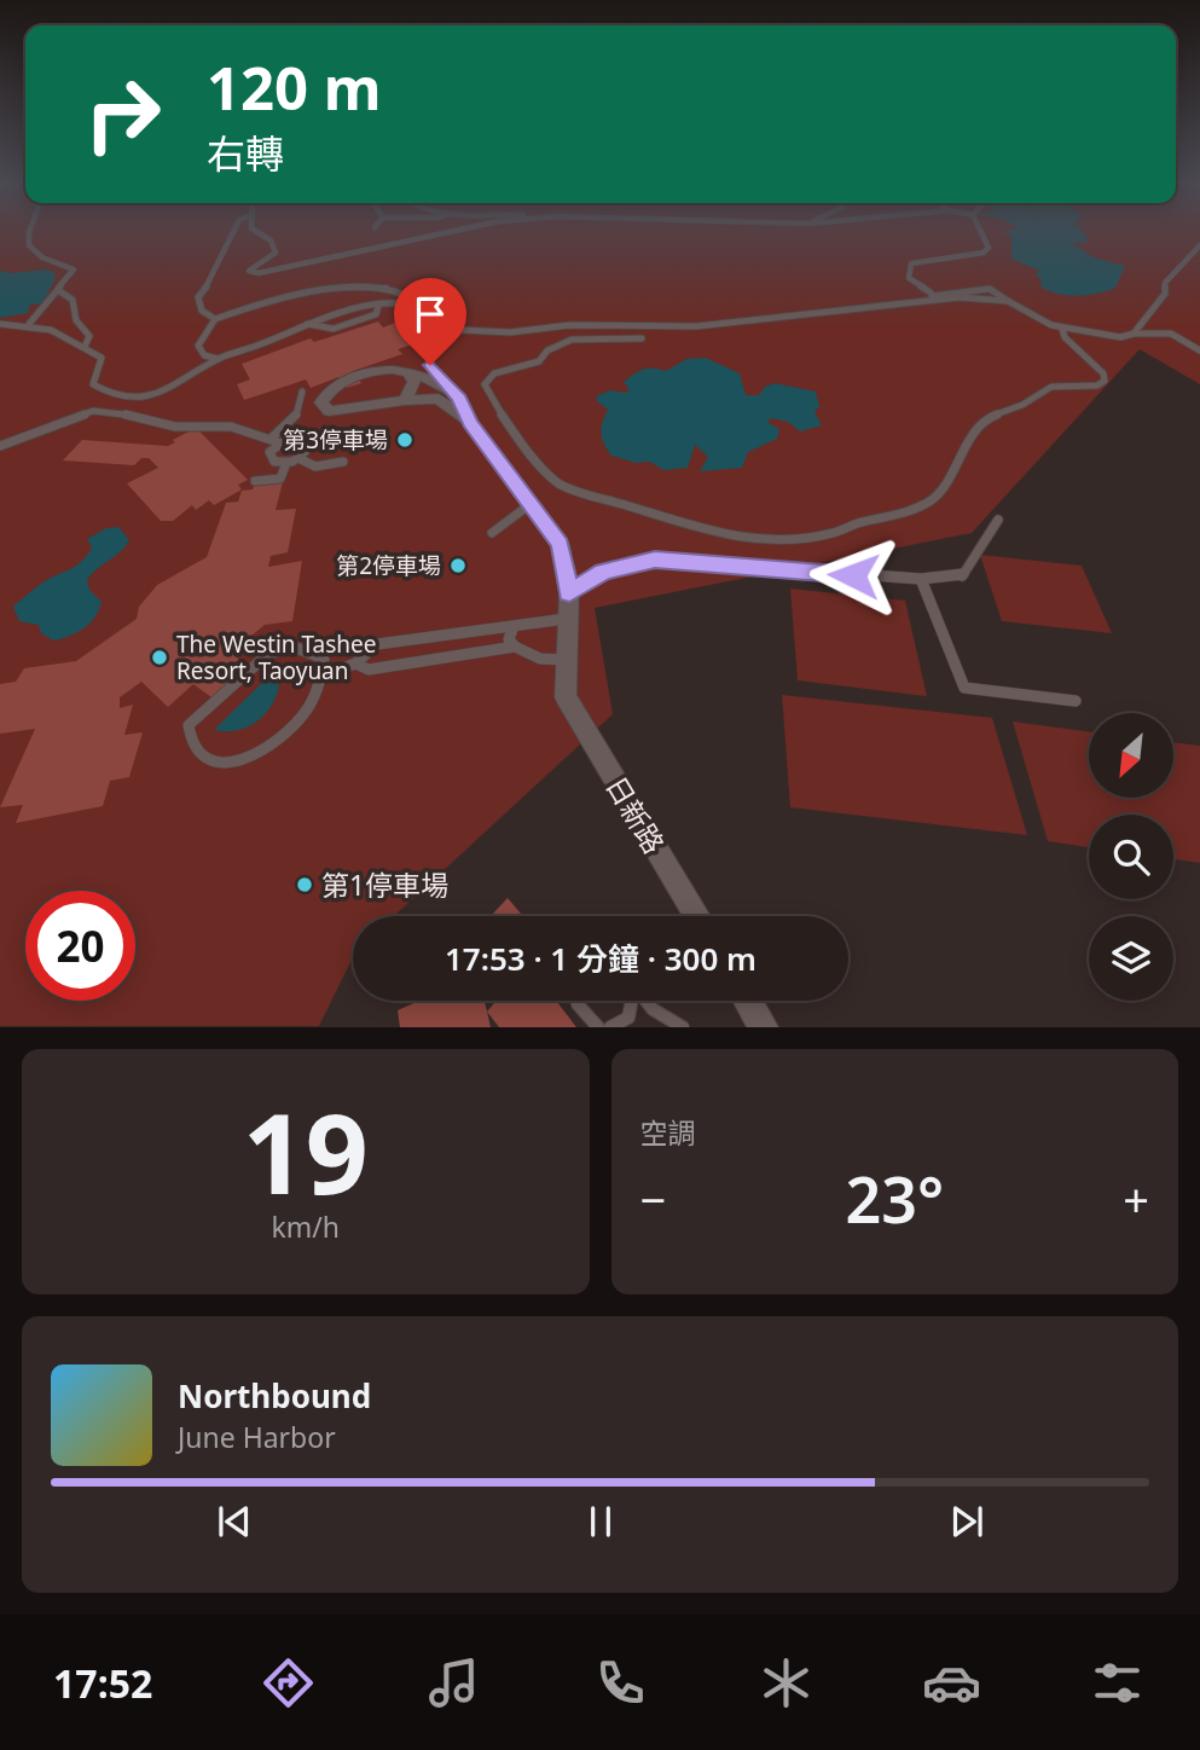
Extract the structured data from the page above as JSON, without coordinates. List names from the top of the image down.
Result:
{
  "streets": {
    "street": ["日新路"]
  },
  "places": [
    "第3停車場",
    "第2停車場",
    "The Westin Tashee Resort, Taoyuan",
    "第1停車場"
  ],
  "north": "bottom left",
  "page": {
    "turn": ["120 m", "右轉"],
    "limit": "20",
    "trip": "17:53 · 1 分鐘 · 300 m",
    "tile": [
      ["19", "km/h"],
      "空調"
    ],
    "heat": ["−", "23°", "+"],
    "song": ["Northbound", "June Harbor"],
    "tabs": "17:52"
  }
}
